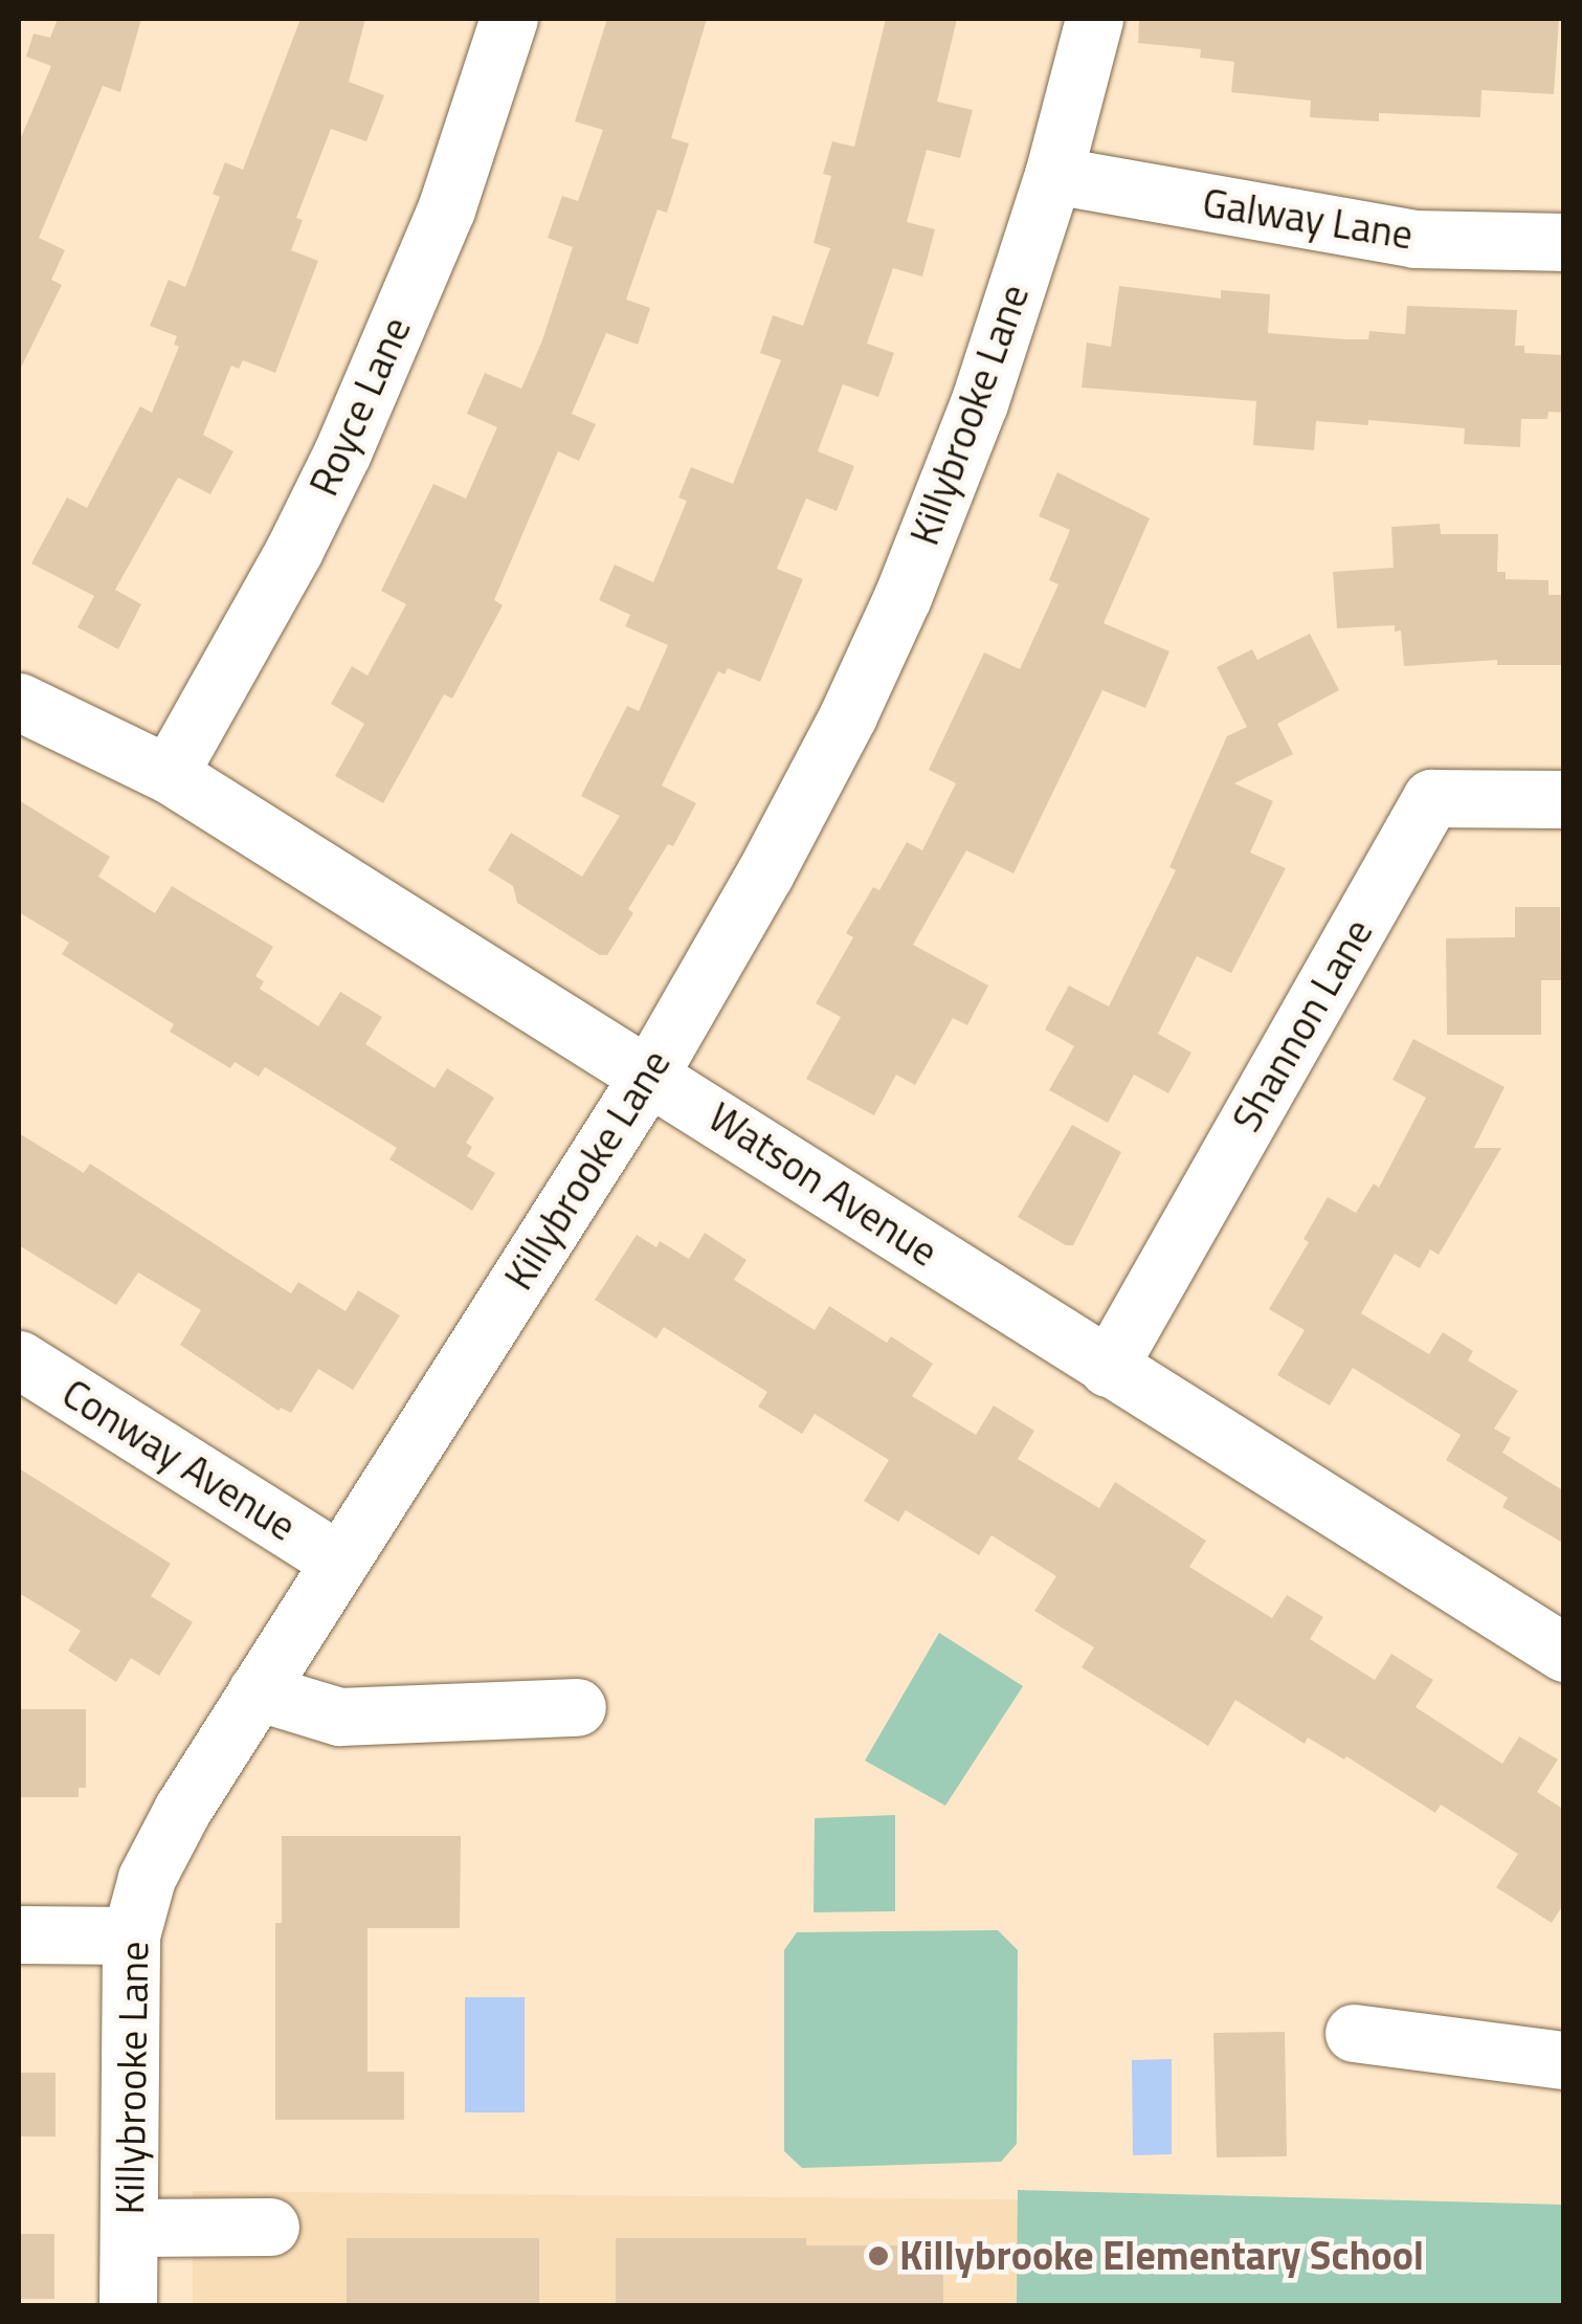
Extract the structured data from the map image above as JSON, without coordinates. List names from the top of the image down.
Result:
{
  "streets": {
    "street": [
      "Galway Lane",
      "Royce Lane",
      "Killybrooke Lane",
      "Shannon Lane",
      "Watson Avenue",
      "Conway Avenue"
    ]
  },
  "crossings": [
    ["Galway Lane", "Killybrooke Lane"],
    ["Royce Lane", "Watson Avenue"],
    ["Killybrooke Lane", "Watson Avenue"],
    ["Killybrooke Lane", "Conway Avenue"],
    ["Shannon Lane", "Watson Avenue"]
  ],
  "places": ["Killybrooke Elementary School"]
}
